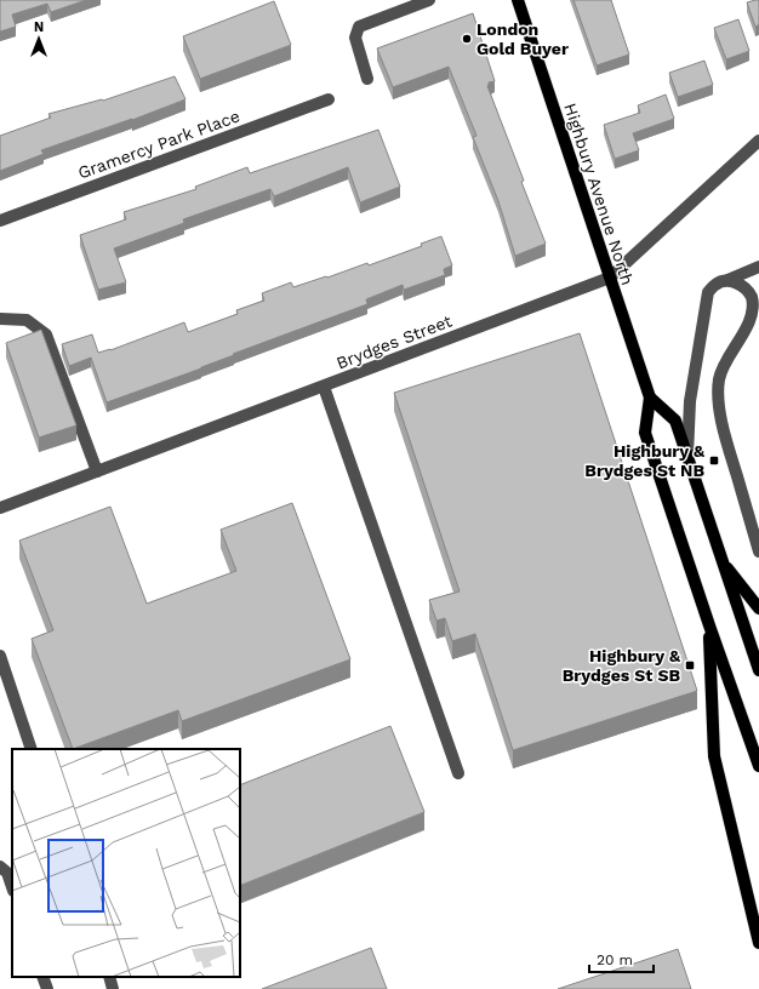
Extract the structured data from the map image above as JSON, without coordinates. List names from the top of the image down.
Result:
{
  "streets": {
    "main road": ["Highbury Avenue North"],
    "street": ["Gramercy Park Place", "Brydges Street"]
  },
  "crossings": [
    ["Highbury Avenue North", "Brydges Street"]
  ],
  "places": {
    "other": ["London Gold Buyer"],
    "transit": ["Highbury & Brydges St NB", "Highbury & Brydges St SB"]
  },
  "scale_bar": "20 m",
  "north": "top"
}
